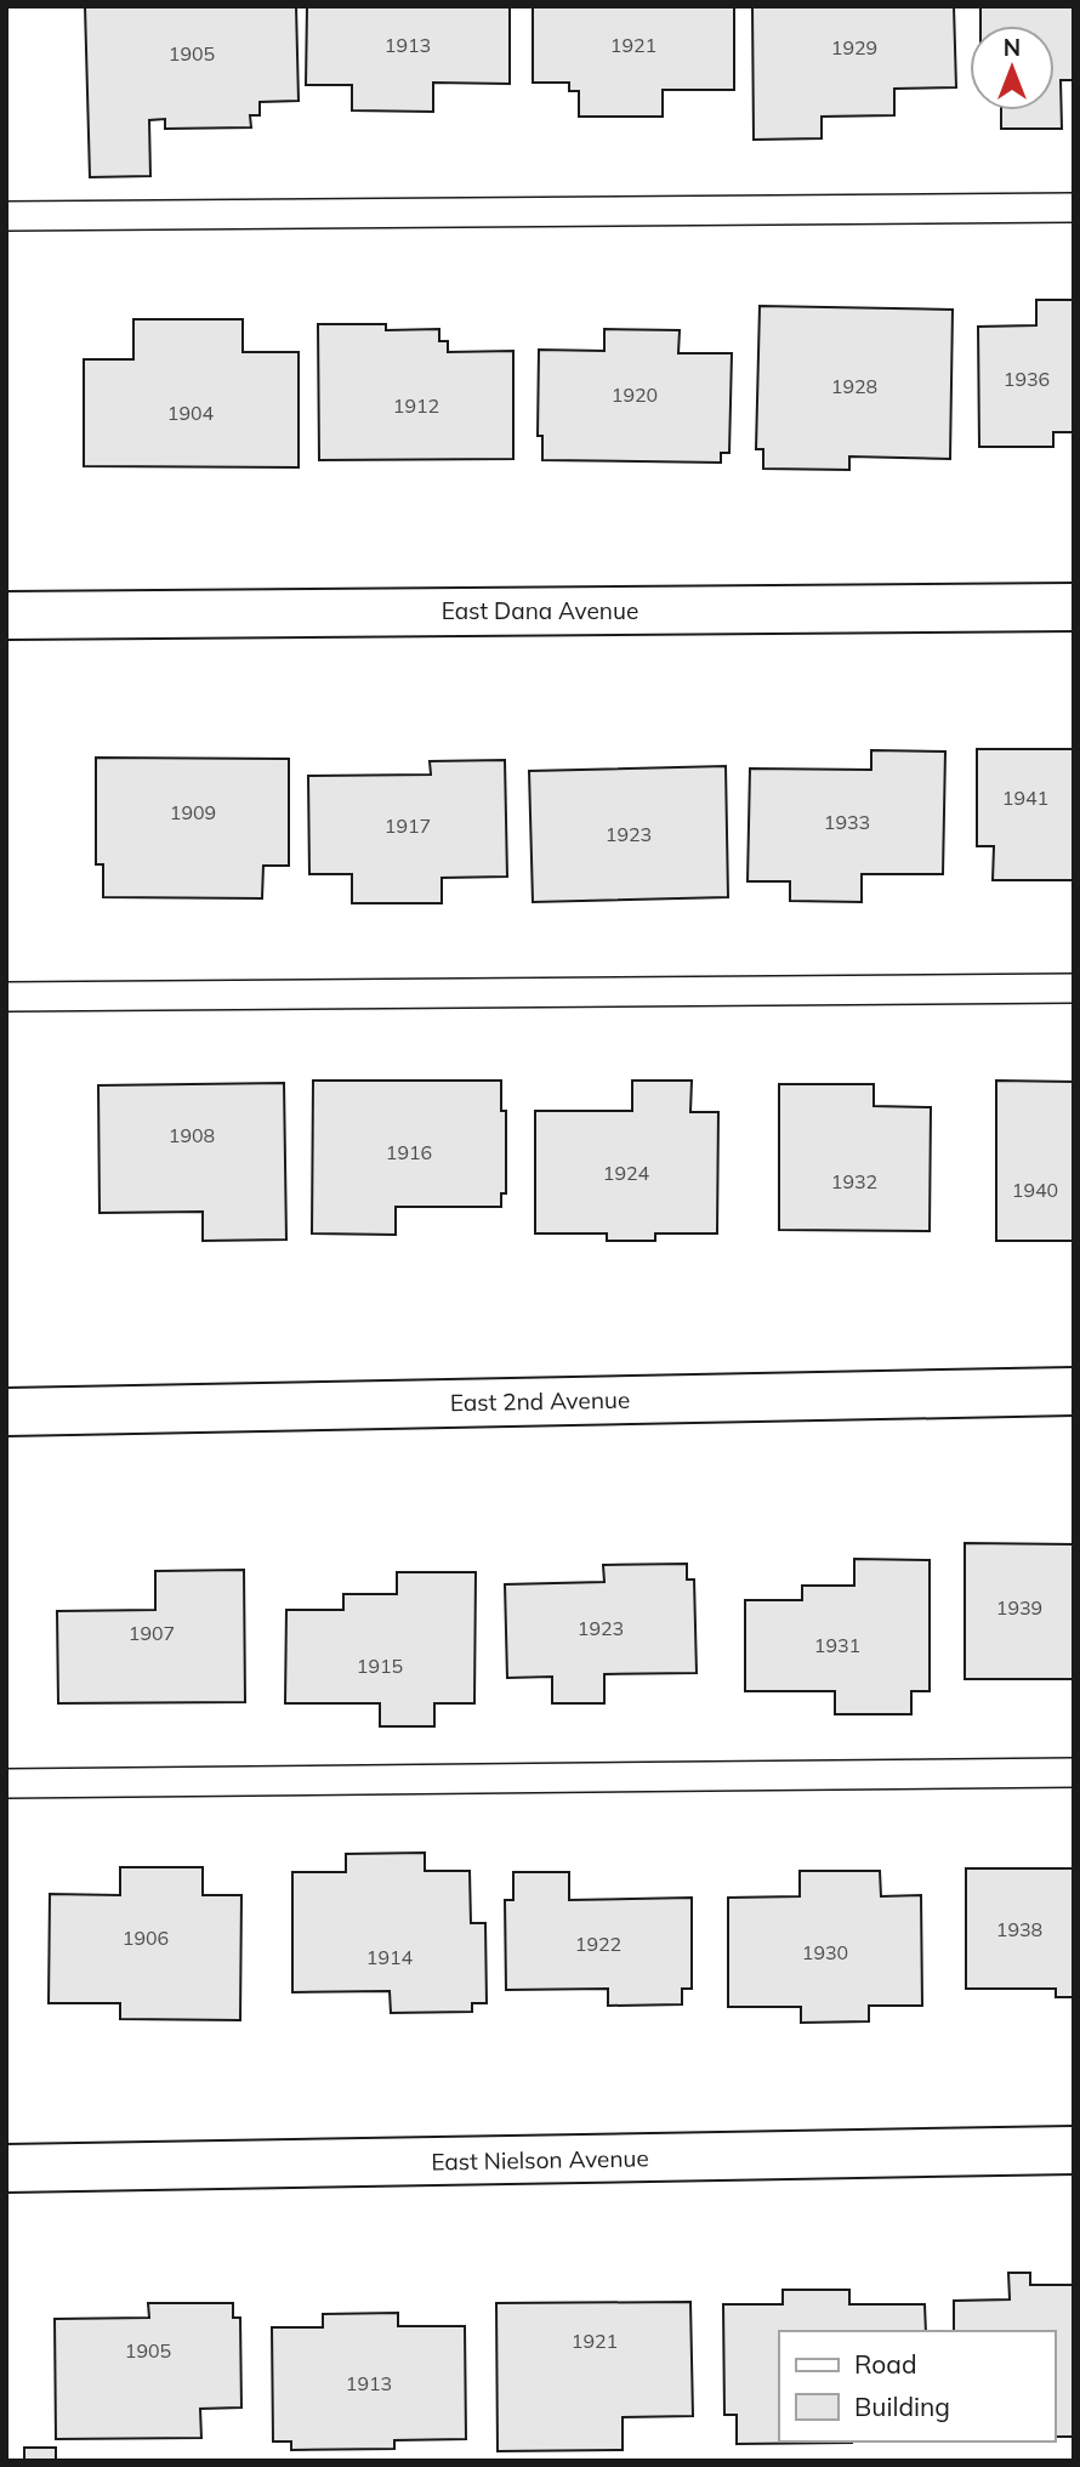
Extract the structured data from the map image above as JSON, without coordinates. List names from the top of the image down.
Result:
{
  "streets": {
    "street": ["East Dana Avenue", "East 2nd Avenue", "East Nielson Avenue"]
  },
  "house_numbers": [
    "1913",
    "1921",
    "1929",
    "1905",
    "1936",
    "1928",
    "1920",
    "1912",
    "1904",
    "1941",
    "1909",
    "1933",
    "1917",
    "1923",
    "1908",
    "1916",
    "1924",
    "1932",
    "1940",
    "1939",
    "1923",
    "1907",
    "1931",
    "1915",
    "1938",
    "1906",
    "1922",
    "1930",
    "1914",
    "1921",
    "1905",
    "1913"
  ],
  "legend": ["Road", "Building"],
  "north": "top"
}
